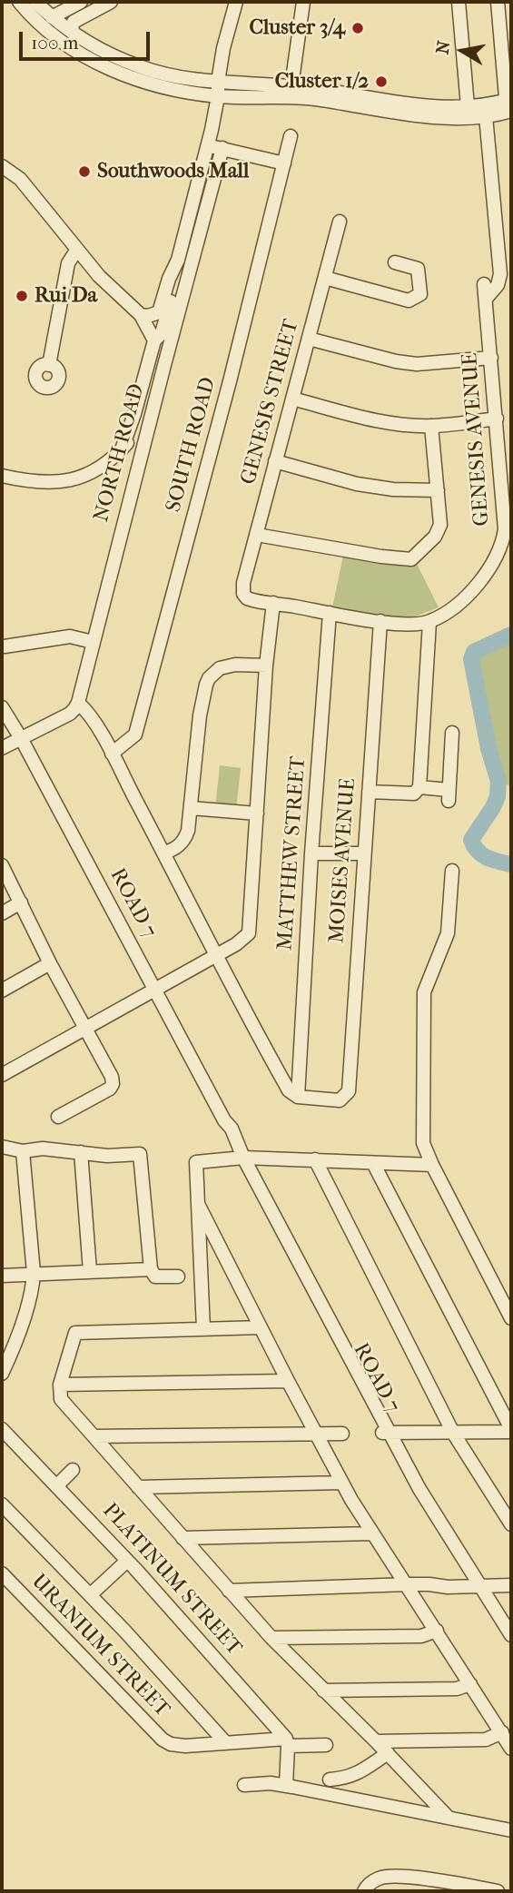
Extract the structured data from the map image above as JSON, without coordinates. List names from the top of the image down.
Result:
{
  "streets": {
    "street": [
      "GENESIS STREET",
      "GENESIS AVENUE",
      "SOUTH ROAD",
      "NORTH ROAD",
      "MATTHEW STREET",
      "MOISES AVENUE",
      "ROAD 7",
      "PLATINUM STREET",
      "URANIUM STREET"
    ]
  },
  "crossings": [
    ["MATTHEW STREET", "MOISES AVENUE"]
  ],
  "places": [
    "Cluster 3/4",
    "Cluster 1/2",
    "Southwoods Mall",
    "Rui Da"
  ],
  "scale_bar": "100 m",
  "north": "left"
}
